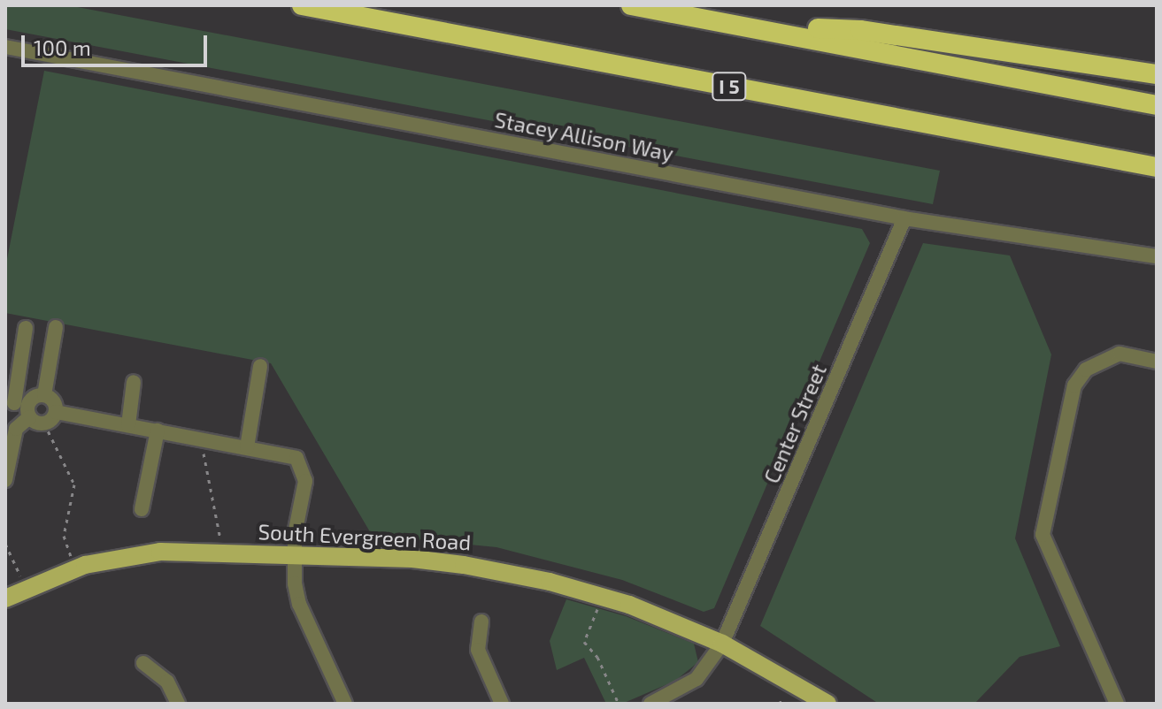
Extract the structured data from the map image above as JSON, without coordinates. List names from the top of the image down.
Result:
{
  "streets": {
    "highway": ["I 5"],
    "main road": ["South Evergreen Road"],
    "street": ["Stacey Allison Way", "Center Street"]
  },
  "crossings": [
    ["Stacey Allison Way", "Center Street"],
    ["Center Street", "South Evergreen Road"]
  ],
  "scale_bar": "100 m"
}
